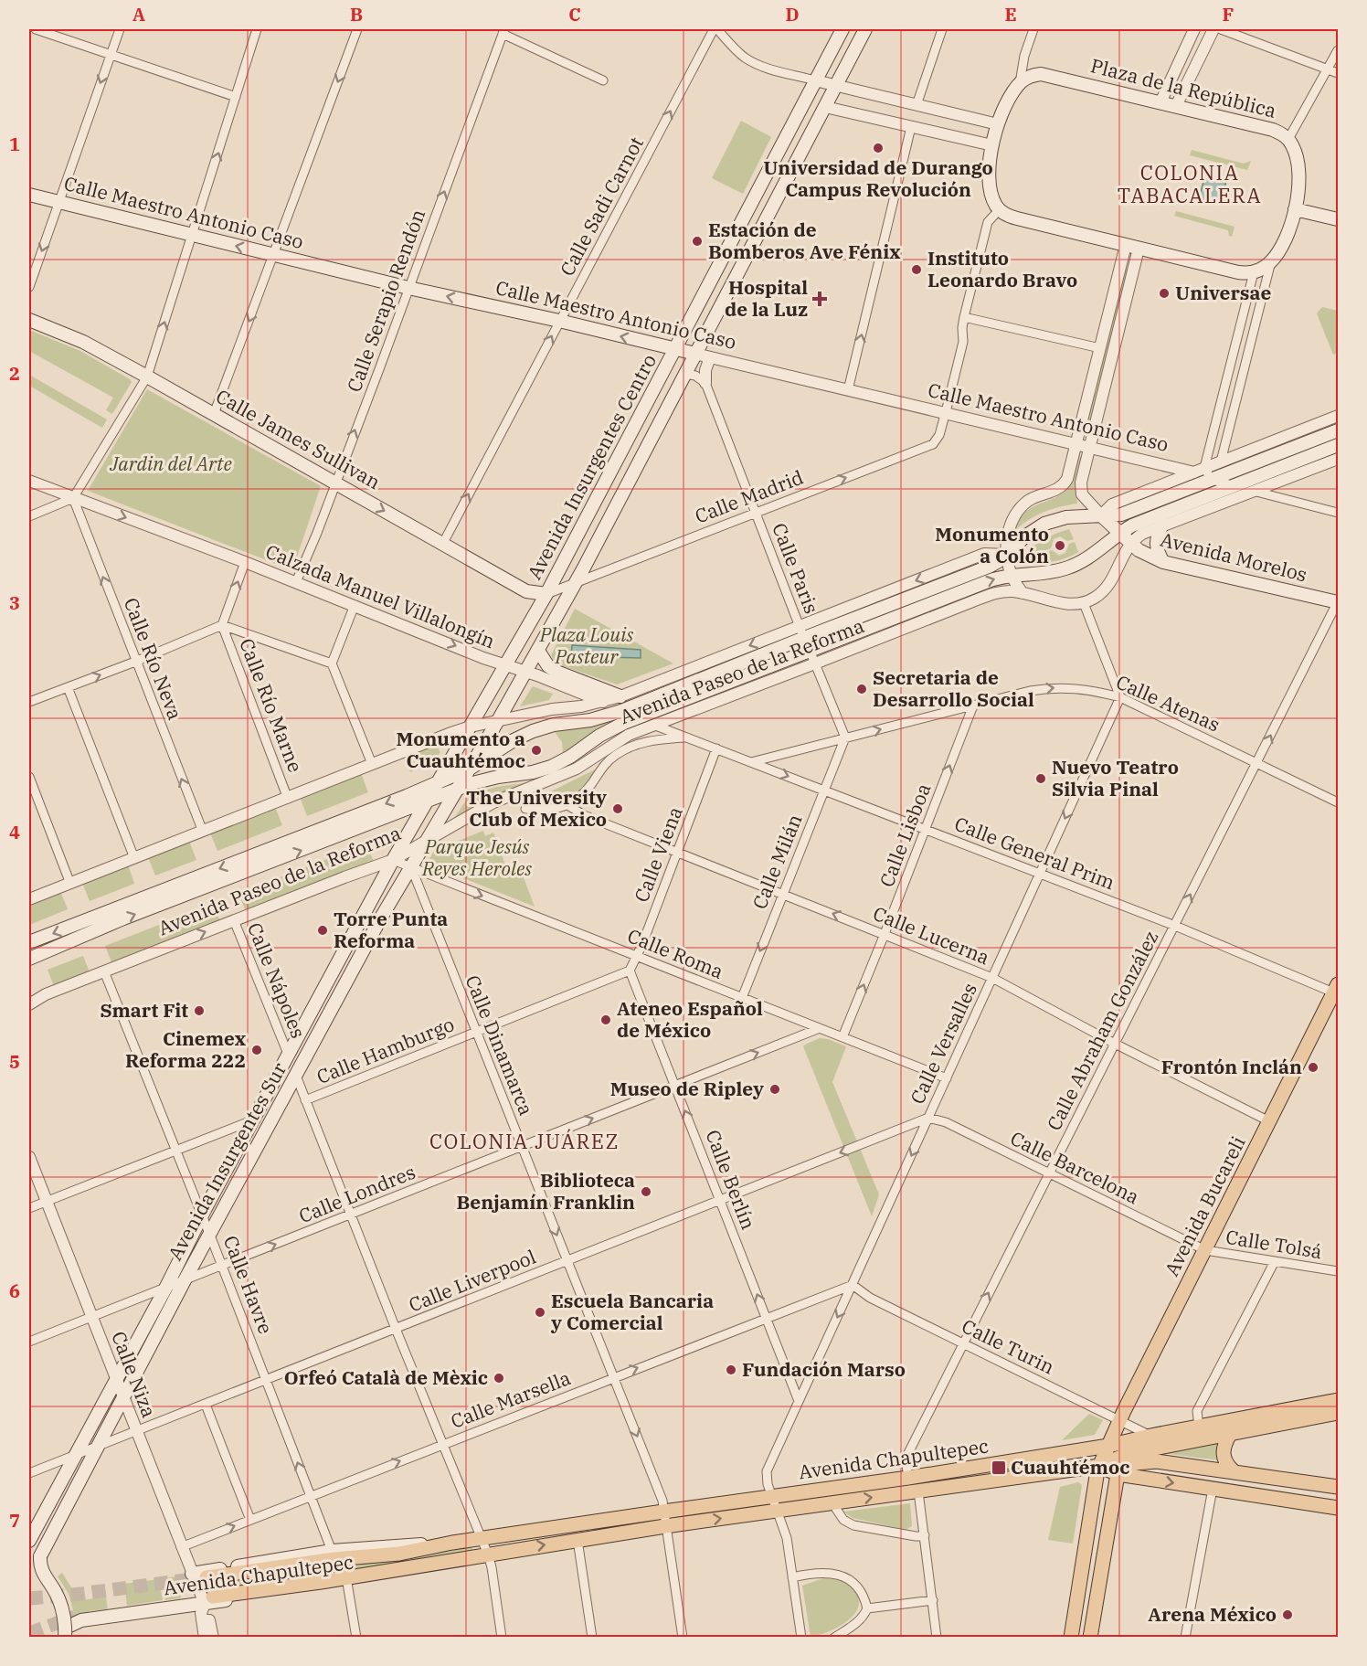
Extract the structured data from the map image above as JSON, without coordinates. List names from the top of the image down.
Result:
{
  "streets": {
    "main road": [
      "Plaza de la República",
      "Calle Maestro Antonio Caso",
      "Calle James Sullivan",
      "Avenida Insurgentes Centro",
      "Avenida Morelos",
      "Avenida Paseo de la Reforma",
      "Avenida Insurgentes Sur",
      "Avenida Bucareli",
      "Avenida Chapultepec"
    ],
    "street": [
      "Calle Sadi Carnot",
      "Calle Serapio Rendón",
      "Calle Madrid",
      "Calle Paris",
      "Calzada Manuel Villalongín",
      "Calle Río Neva",
      "Calle Atenas",
      "Calle Río Marne",
      "Calle Lisboa",
      "Calle General Prim",
      "Calle Viena",
      "Calle Milán",
      "Calle Lucerna",
      "Calle Roma",
      "Calle Nápoles",
      "Calle Abraham González",
      "Calle Versalles",
      "Calle Dinamarca",
      "Calle Hamburgo",
      "Calle Barcelona",
      "Calle Berlín",
      "Calle Londres",
      "Calle Tolsá",
      "Calle Liverpool",
      "Calle Havre",
      "Calle Turin",
      "Calle Niza",
      "Calle Marsella"
    ]
  },
  "crossings": [
    ["Calle Sadi Carnot", "Calle Maestro Antonio Caso"],
    ["Calle Sadi Carnot", "Calle James Sullivan"],
    ["Calle Maestro Antonio Caso", "Calle Serapio Rendón"],
    ["Calle Maestro Antonio Caso", "Avenida Insurgentes Centro"],
    ["Calle Maestro Antonio Caso", "Calle Madrid"],
    ["Calle Serapio Rendón", "Calle James Sullivan"],
    ["Calle Serapio Rendón", "Calzada Manuel Villalongín"],
    ["Calle James Sullivan", "Avenida Insurgentes Centro"],
    ["Calle James Sullivan", "Calle Madrid"],
    ["Avenida Insurgentes Centro", "Calle Madrid"],
    ["Avenida Insurgentes Centro", "Calzada Manuel Villalongín"],
    ["Avenida Insurgentes Centro", "Avenida Paseo de la Reforma"],
    ["Avenida Insurgentes Centro", "Avenida Insurgentes Sur"],
    ["Calle Madrid", "Calle Paris"],
    ["Avenida Morelos", "Avenida Paseo de la Reforma"],
    ["Avenida Morelos", "Calle Abraham González"],
    ["Calle Paris", "Avenida Paseo de la Reforma"],
    ["Calle Paris", "Calle Atenas"],
    ["Calle Paris", "Calle Milán"],
    ["Calzada Manuel Villalongín", "Calle Río Neva"],
    ["Calzada Manuel Villalongín", "Avenida Paseo de la Reforma"],
    ["Calzada Manuel Villalongín", "Calle General Prim"],
    ["Calzada Manuel Villalongín", "Calle Viena"],
    ["Calle Río Neva", "Avenida Paseo de la Reforma"],
    ["Avenida Paseo de la Reforma", "Calle Río Marne"],
    ["Avenida Paseo de la Reforma", "Calle Lucerna"],
    ["Avenida Paseo de la Reforma", "Calle Roma"],
    ["Avenida Paseo de la Reforma", "Calle Nápoles"],
    ["Avenida Paseo de la Reforma", "Avenida Insurgentes Sur"],
    ["Avenida Paseo de la Reforma", "Calle Havre"],
    ["Calle Atenas", "Calle Lisboa"],
    ["Calle Atenas", "Calle General Prim"],
    ["Calle Atenas", "Calle Milán"],
    ["Calle Atenas", "Calle Abraham González"],
    ["Calle Atenas", "Calle Versalles"],
    ["Calle Lisboa", "Calle General Prim"],
    ["Calle Lisboa", "Calle Lucerna"],
    ["Calle Lisboa", "Calle Roma"],
    ["Calle General Prim", "Calle Viena"],
    ["Calle General Prim", "Calle Milán"],
    ["Calle General Prim", "Calle Abraham González"],
    ["Calle General Prim", "Calle Versalles"],
    ["Calle General Prim", "Avenida Bucareli"],
    ["Calle Viena", "Calle Lucerna"],
    ["Calle Viena", "Calle Roma"],
    ["Calle Viena", "Calle Hamburgo"],
    ["Calle Viena", "Calle Berlín"],
    ["Calle Milán", "Calle Lucerna"],
    ["Calle Milán", "Calle Roma"],
    ["Calle Lucerna", "Calle Abraham González"],
    ["Calle Lucerna", "Calle Versalles"],
    ["Calle Lucerna", "Avenida Bucareli"],
    ["Calle Roma", "Calle Versalles"],
    ["Calle Roma", "Calle Dinamarca"],
    ["Calle Roma", "Avenida Insurgentes Sur"],
    ["Calle Roma", "Calle Londres"],
    ["Calle Nápoles", "Avenida Insurgentes Sur"],
    ["Calle Abraham González", "Calle Barcelona"],
    ["Calle Abraham González", "Calle Turin"],
    ["Calle Abraham González", "Avenida Chapultepec"],
    ["Calle Versalles", "Calle Barcelona"],
    ["Calle Versalles", "Calle Berlín"],
    ["Calle Versalles", "Calle Liverpool"],
    ["Calle Versalles", "Calle Turin"],
    ["Calle Versalles", "Calle Marsella"],
    ["Calle Versalles", "Avenida Chapultepec"],
    ["Calle Dinamarca", "Calle Hamburgo"],
    ["Calle Dinamarca", "Avenida Insurgentes Sur"],
    ["Calle Dinamarca", "Calle Londres"],
    ["Calle Dinamarca", "Calle Liverpool"],
    ["Calle Dinamarca", "Calle Marsella"],
    ["Calle Dinamarca", "Avenida Chapultepec"],
    ["Calle Hamburgo", "Calle Berlín"],
    ["Avenida Insurgentes Sur", "Calle Londres"],
    ["Avenida Insurgentes Sur", "Calle Liverpool"],
    ["Avenida Insurgentes Sur", "Calle Havre"],
    ["Avenida Insurgentes Sur", "Calle Niza"],
    ["Avenida Insurgentes Sur", "Avenida Chapultepec"],
    ["Calle Barcelona", "Avenida Bucareli"],
    ["Calle Barcelona", "Calle Tolsá"],
    ["Calle Barcelona", "Calle Liverpool"],
    ["Calle Berlín", "Calle Londres"],
    ["Calle Berlín", "Calle Liverpool"],
    ["Calle Berlín", "Calle Marsella"],
    ["Calle Londres", "Calle Havre"],
    ["Calle Londres", "Calle Niza"],
    ["Avenida Bucareli", "Calle Tolsá"],
    ["Avenida Bucareli", "Calle Turin"],
    ["Avenida Bucareli", "Avenida Chapultepec"],
    ["Calle Liverpool", "Calle Havre"],
    ["Calle Liverpool", "Calle Niza"],
    ["Calle Havre", "Calle Marsella"],
    ["Calle Havre", "Avenida Chapultepec"],
    ["Calle Turin", "Calle Marsella"],
    ["Calle Turin", "Avenida Chapultepec"],
    ["Calle Niza", "Calle Marsella"],
    ["Calle Niza", "Avenida Chapultepec"]
  ],
  "one_way": [
    "Calle Sadi Carnot",
    "Calle Serapio Rendón",
    "Calzada Manuel Villalongín",
    "Calle Atenas",
    "Calle Lisboa",
    "Calle Milán",
    "Calle Roma",
    "Calle Abraham González",
    "Calle Versalles",
    "Calle Berlín",
    "Calle Londres",
    "Calle Marsella"
  ],
  "districts": ["COLONIA TABACALERA", "COLONIA JUÁREZ"],
  "parks": ["Jardin del Arte", "Plaza Louis Pasteur", "Parque Jesús Reyes Heroles"],
  "places": {
    "other": [
      "Universidad de Durango Campus Revolución",
      "Estación de Bomberos Ave Fénix",
      "Instituto Leonardo Bravo",
      "Universae",
      "Monumento a Colón",
      "Secretaria de Desarrollo Social",
      "Monumento a Cuauhtémoc",
      "Nuevo Teatro Silvia Pinal",
      "The University Club of Mexico",
      "Torre Punta Reforma",
      "Smart Fit",
      "Ateneo Español de México",
      "Cinemex Reforma 222",
      "Frontón Inclán",
      "Museo de Ripley",
      "Biblioteca Benjamín Franklin",
      "Escuela Bancaria y Comercial",
      "Fundación Marso",
      "Orfeó Català de Mèxic",
      "Arena México"
    ],
    "health": ["Hospital de la Luz"],
    "transit": ["Cuauhtémoc"]
  },
  "grid": {
    "columns": [
      "A",
      "B",
      "C",
      "D",
      "E",
      "F"
    ],
    "rows": [
      "1",
      "2",
      "3",
      "4",
      "5",
      "6",
      "7"
    ]
  }
}
